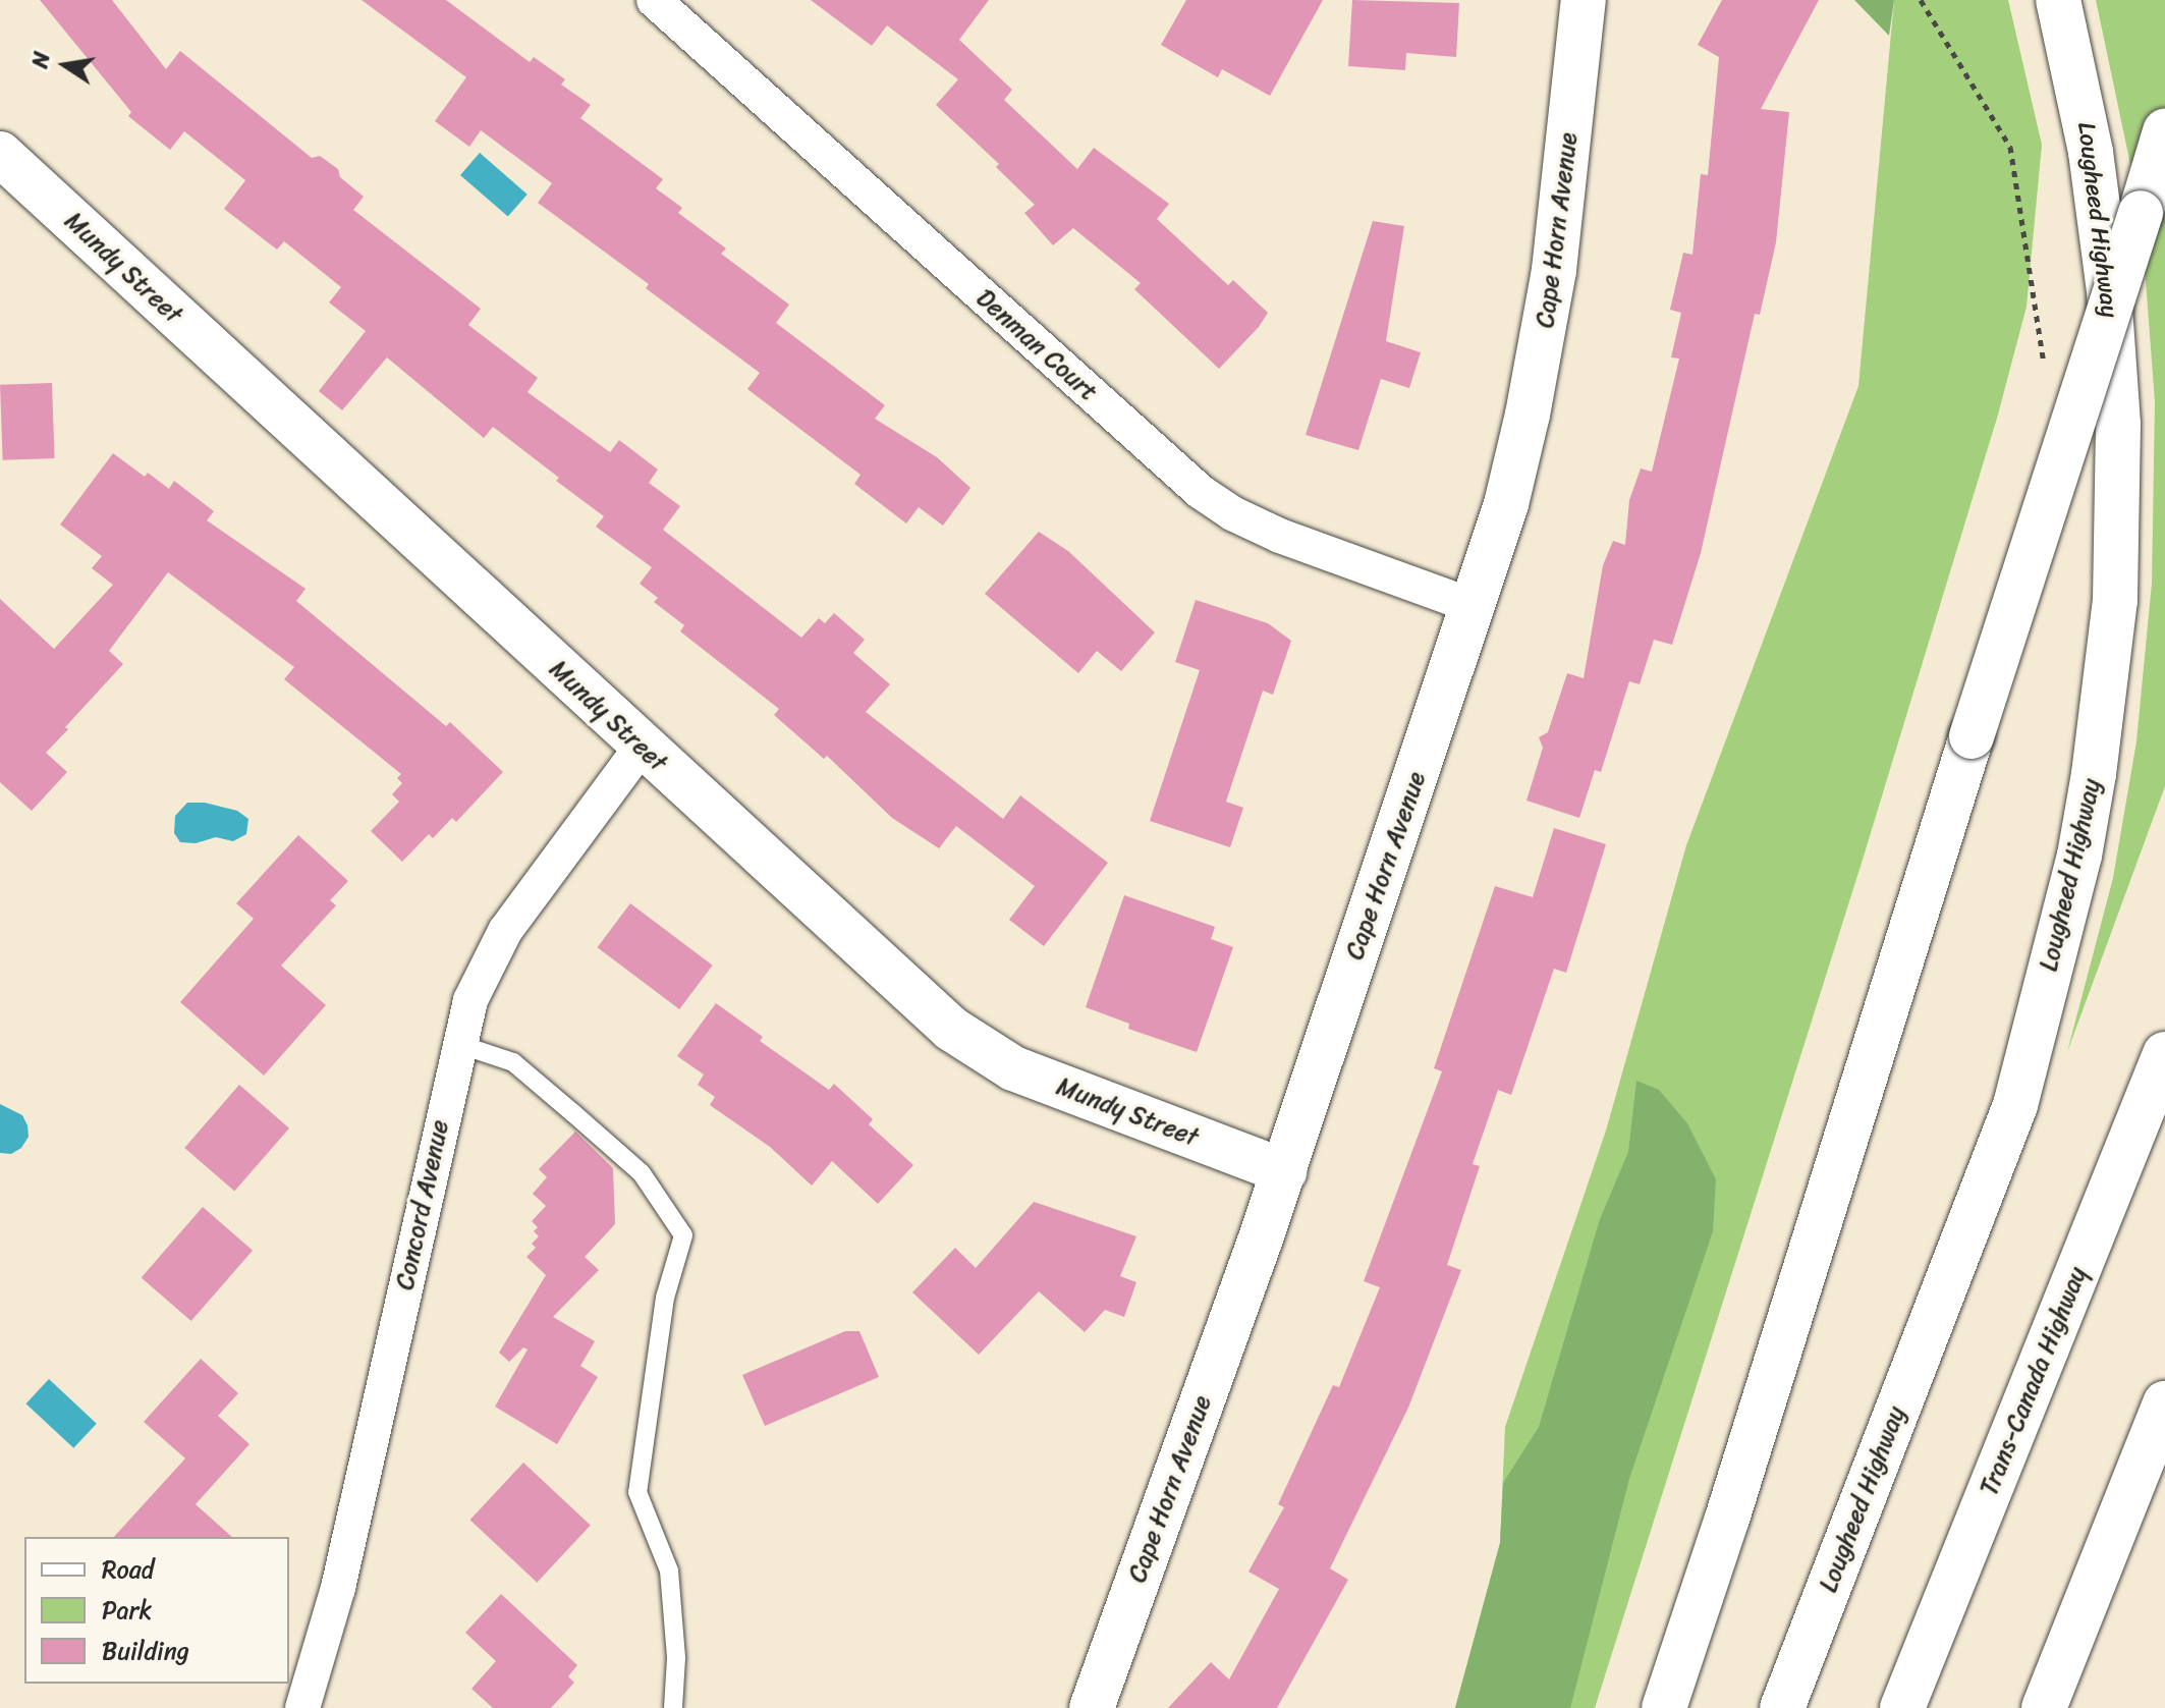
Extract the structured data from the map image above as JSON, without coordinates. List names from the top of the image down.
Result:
{
  "streets": {
    "main road": [
      "Lougheed Highway",
      "Cape Horn Avenue",
      "Mundy Street",
      "Trans-Canada Highway"
    ],
    "street": ["Denman Court", "Concord Avenue"]
  },
  "crossings": [
    ["Cape Horn Avenue", "Mundy Street"],
    ["Cape Horn Avenue", "Denman Court"],
    ["Mundy Street", "Concord Avenue"]
  ],
  "legend": ["Road", "Park", "Building"],
  "north": "left"
}
